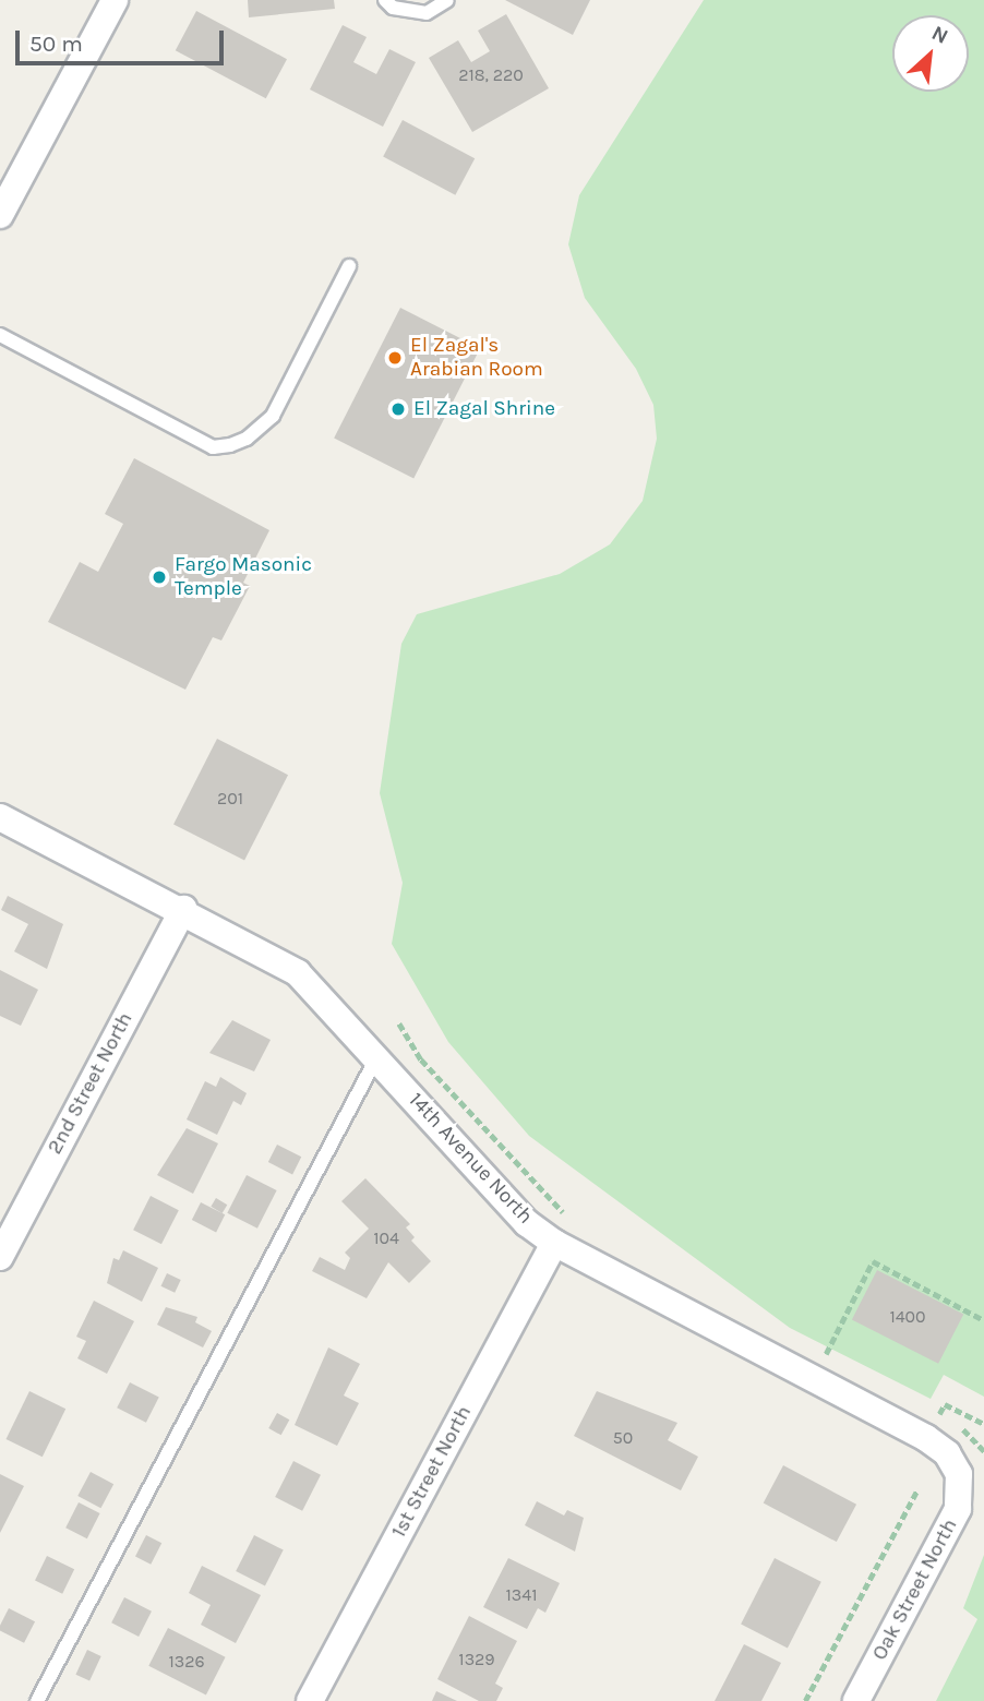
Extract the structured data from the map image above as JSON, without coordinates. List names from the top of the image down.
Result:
{
  "streets": {
    "street": [
      "2nd Street North",
      "14th Avenue North",
      "1st Street North",
      "Oak Street North"
    ]
  },
  "crossings": [
    ["2nd Street North", "14th Avenue North"],
    ["14th Avenue North", "1st Street North"],
    ["14th Avenue North", "Oak Street North"]
  ],
  "places": ["El Zagal's Arabian Room", "El Zagal Shrine", "Fargo Masonic Temple"],
  "house_numbers": [
    "218, 220",
    "201",
    "104",
    "1400",
    "50",
    "1341",
    "1329",
    "1326"
  ],
  "scale_bar": "50 m",
  "north": "top right"
}
